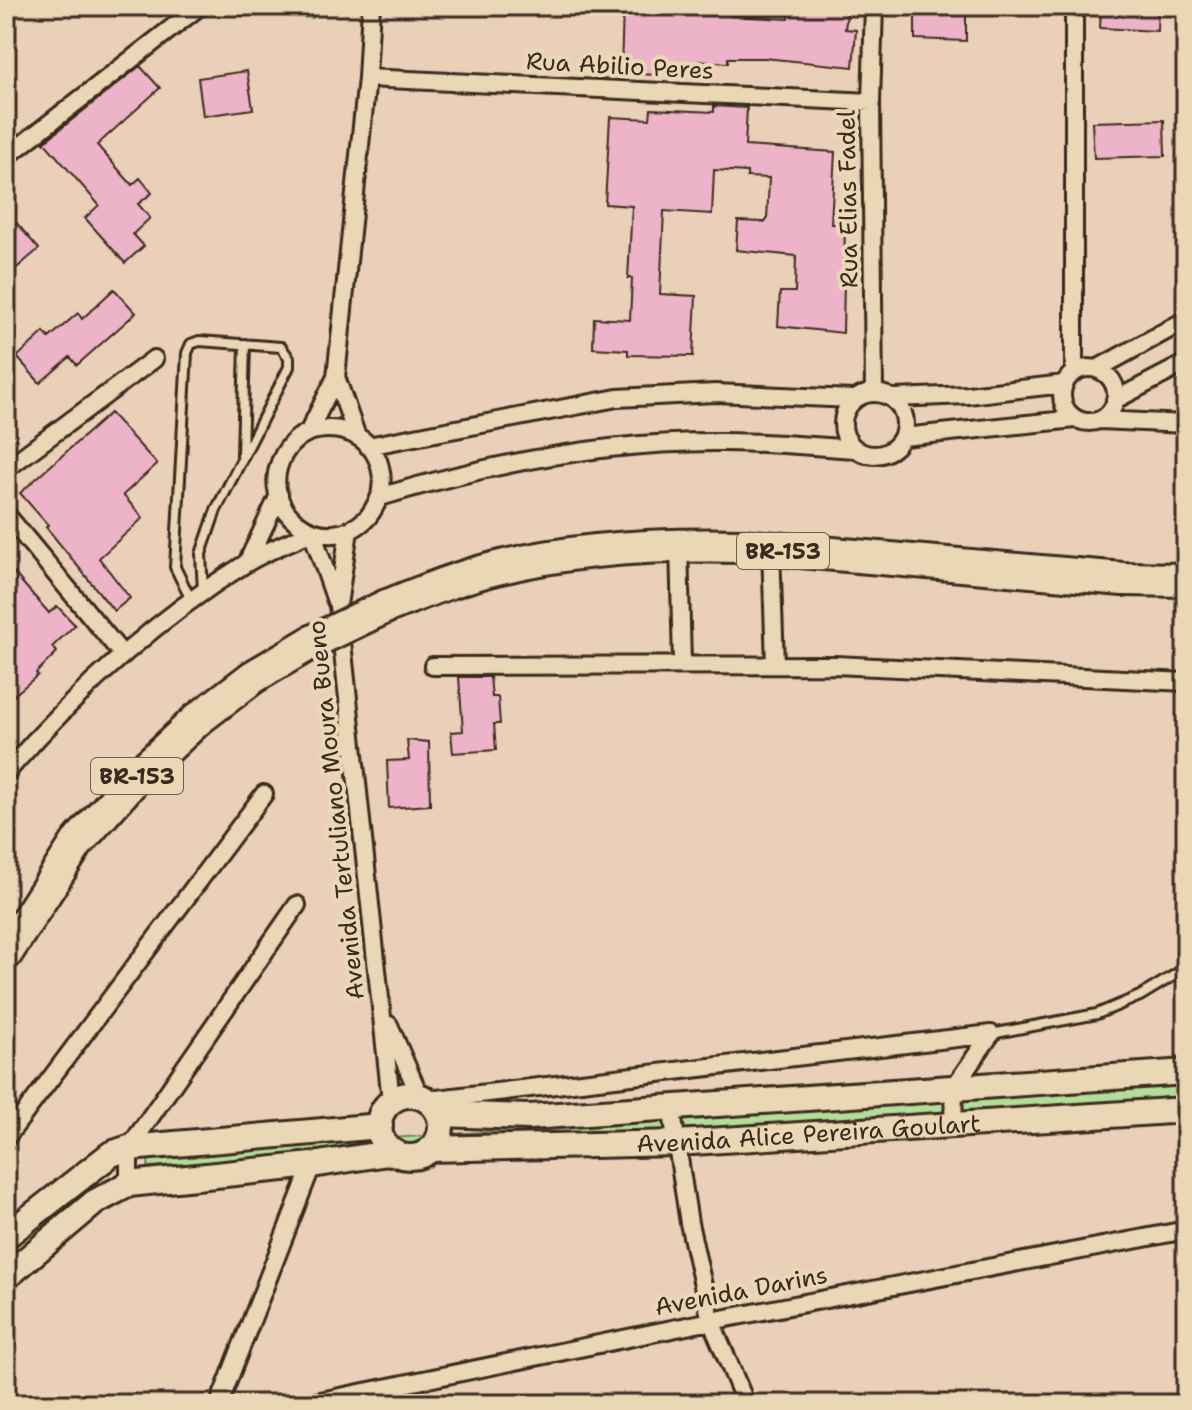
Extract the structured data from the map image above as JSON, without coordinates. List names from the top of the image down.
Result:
{
  "streets": {
    "highway": ["BR-153"],
    "street": [
      "Rua Abilio Peres",
      "Rua Elias Fadel",
      "Avenida Tertuliano Moura Bueno",
      "Avenida Alice Pereira Goulart",
      "Avenida Darins"
    ]
  },
  "crossings": [
    ["Rua Abilio Peres", "Rua Elias Fadel"],
    ["Avenida Tertuliano Moura Bueno", "Avenida Alice Pereira Goulart"]
  ]
}
